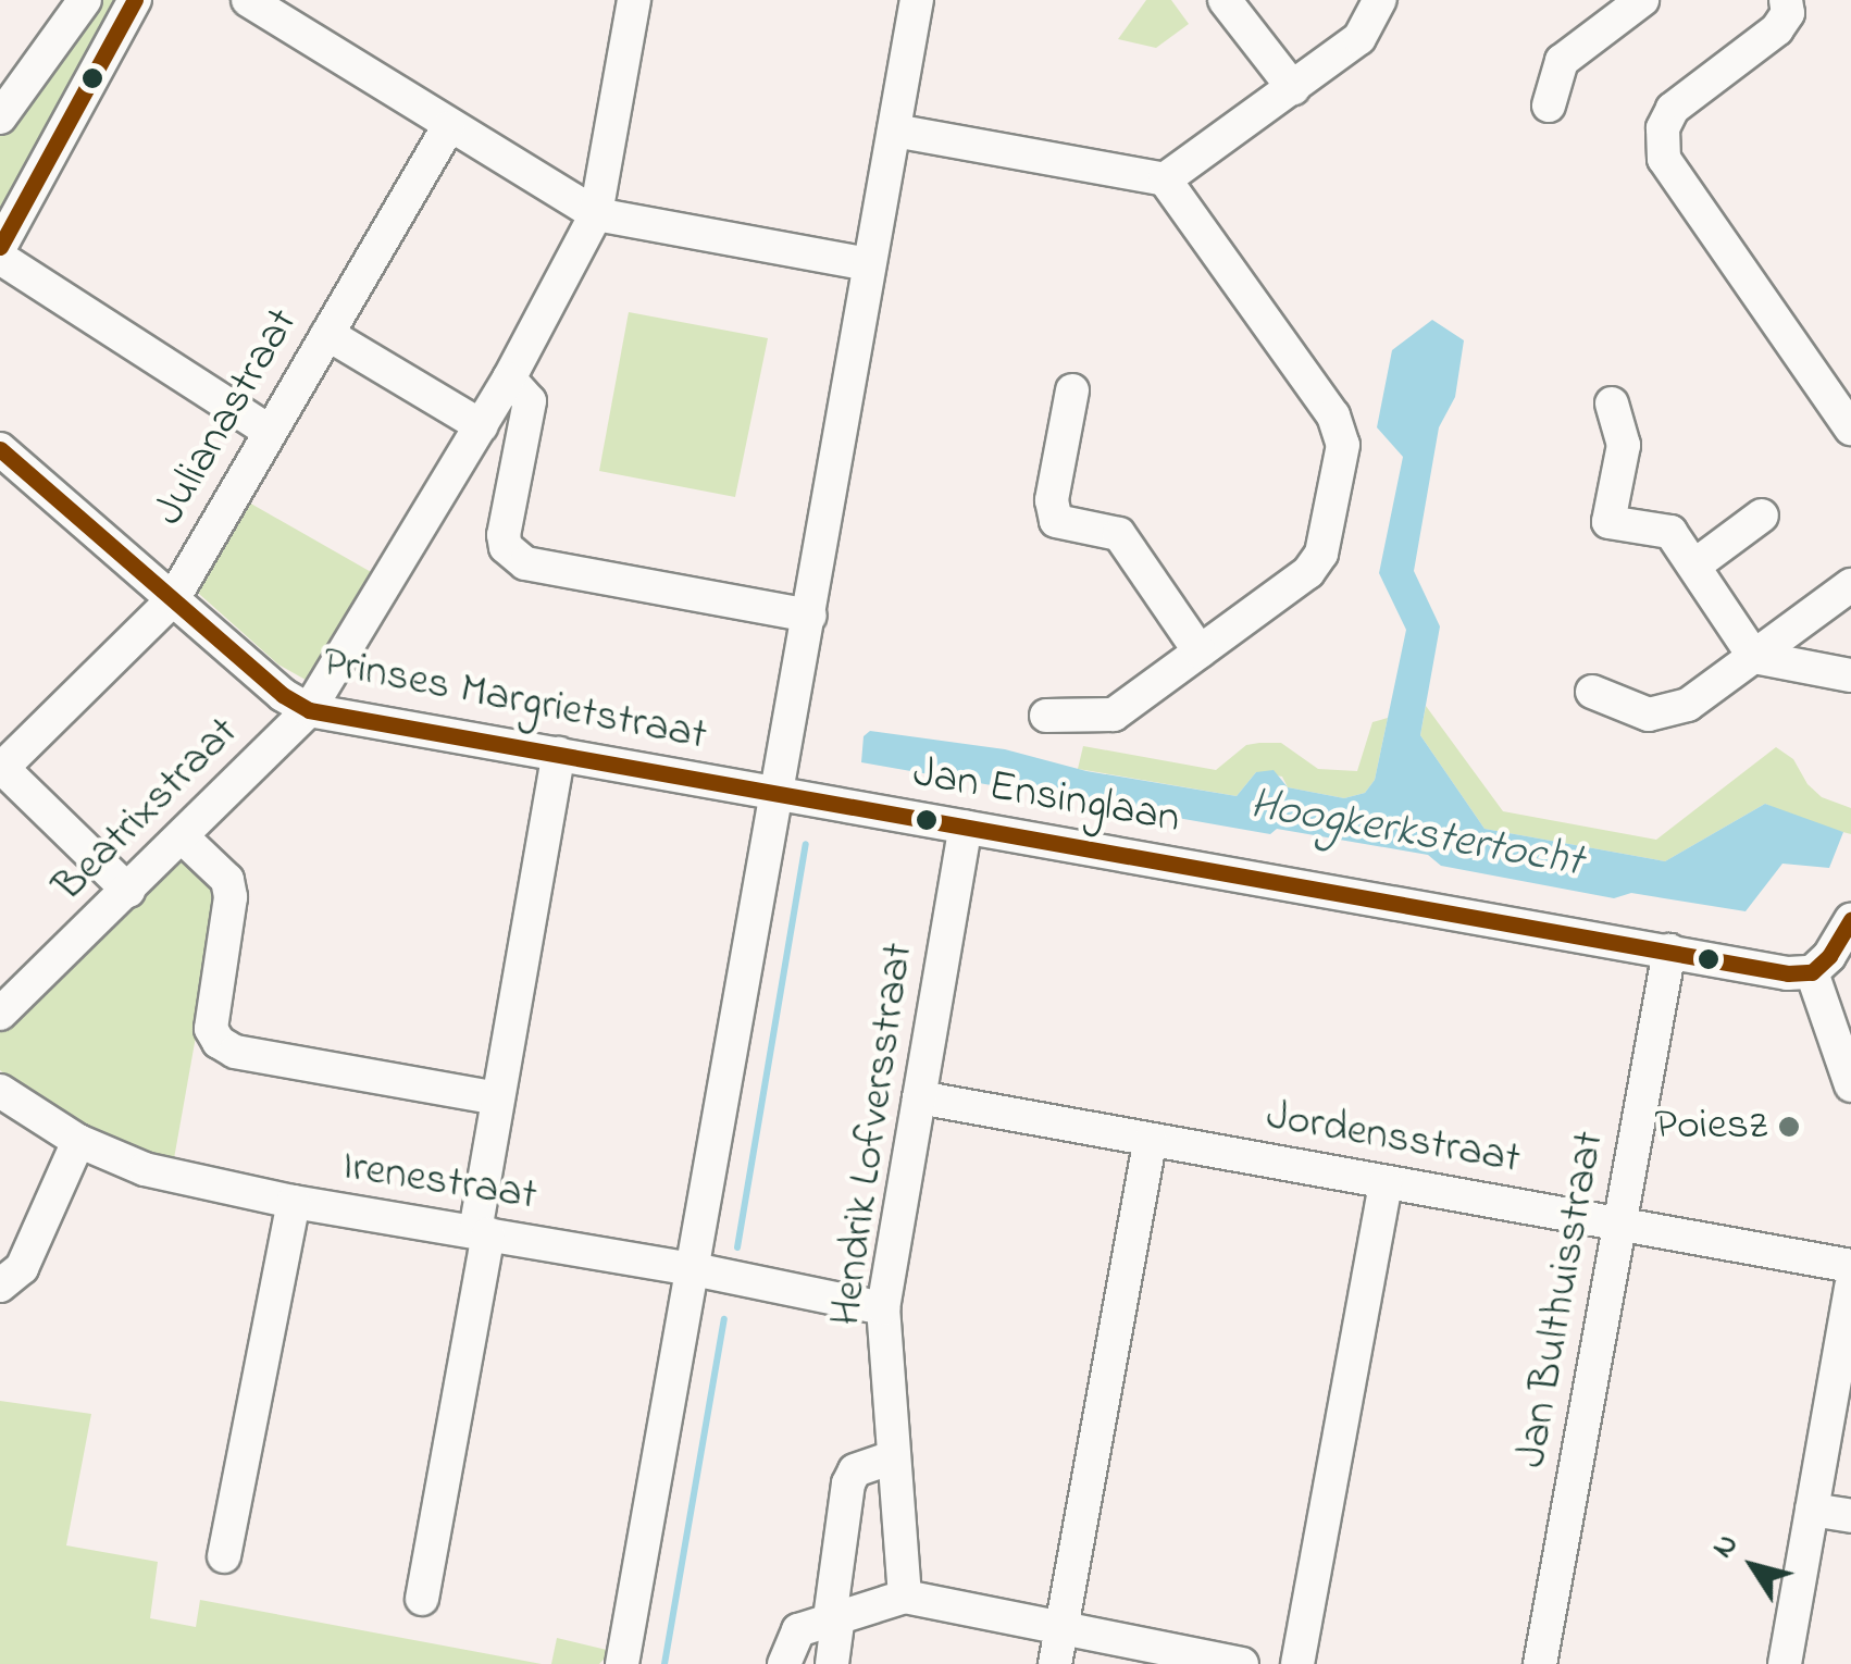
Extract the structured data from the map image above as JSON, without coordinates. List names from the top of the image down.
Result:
{
  "streets": {
    "street": [
      "Julianastraat",
      "Prinses Margrietstraat",
      "Jan Ensinglaan",
      "Beatrixstraat",
      "Hendrik Lofversstraat",
      "Jordensstraat",
      "Irenestraat",
      "Jan Bulthuisstraat"
    ]
  },
  "crossings": [
    ["Julianastraat", "Prinses Margrietstraat"],
    ["Prinses Margrietstraat", "Jan Ensinglaan"],
    ["Prinses Margrietstraat", "Beatrixstraat"],
    ["Jan Ensinglaan", "Hendrik Lofversstraat"],
    ["Jan Ensinglaan", "Jan Bulthuisstraat"],
    ["Hendrik Lofversstraat", "Jordensstraat"],
    ["Hendrik Lofversstraat", "Irenestraat"],
    ["Jordensstraat", "Jan Bulthuisstraat"]
  ],
  "water": ["Hoogkerkstertocht"],
  "places": ["Poiesz"],
  "north": "top left"
}
